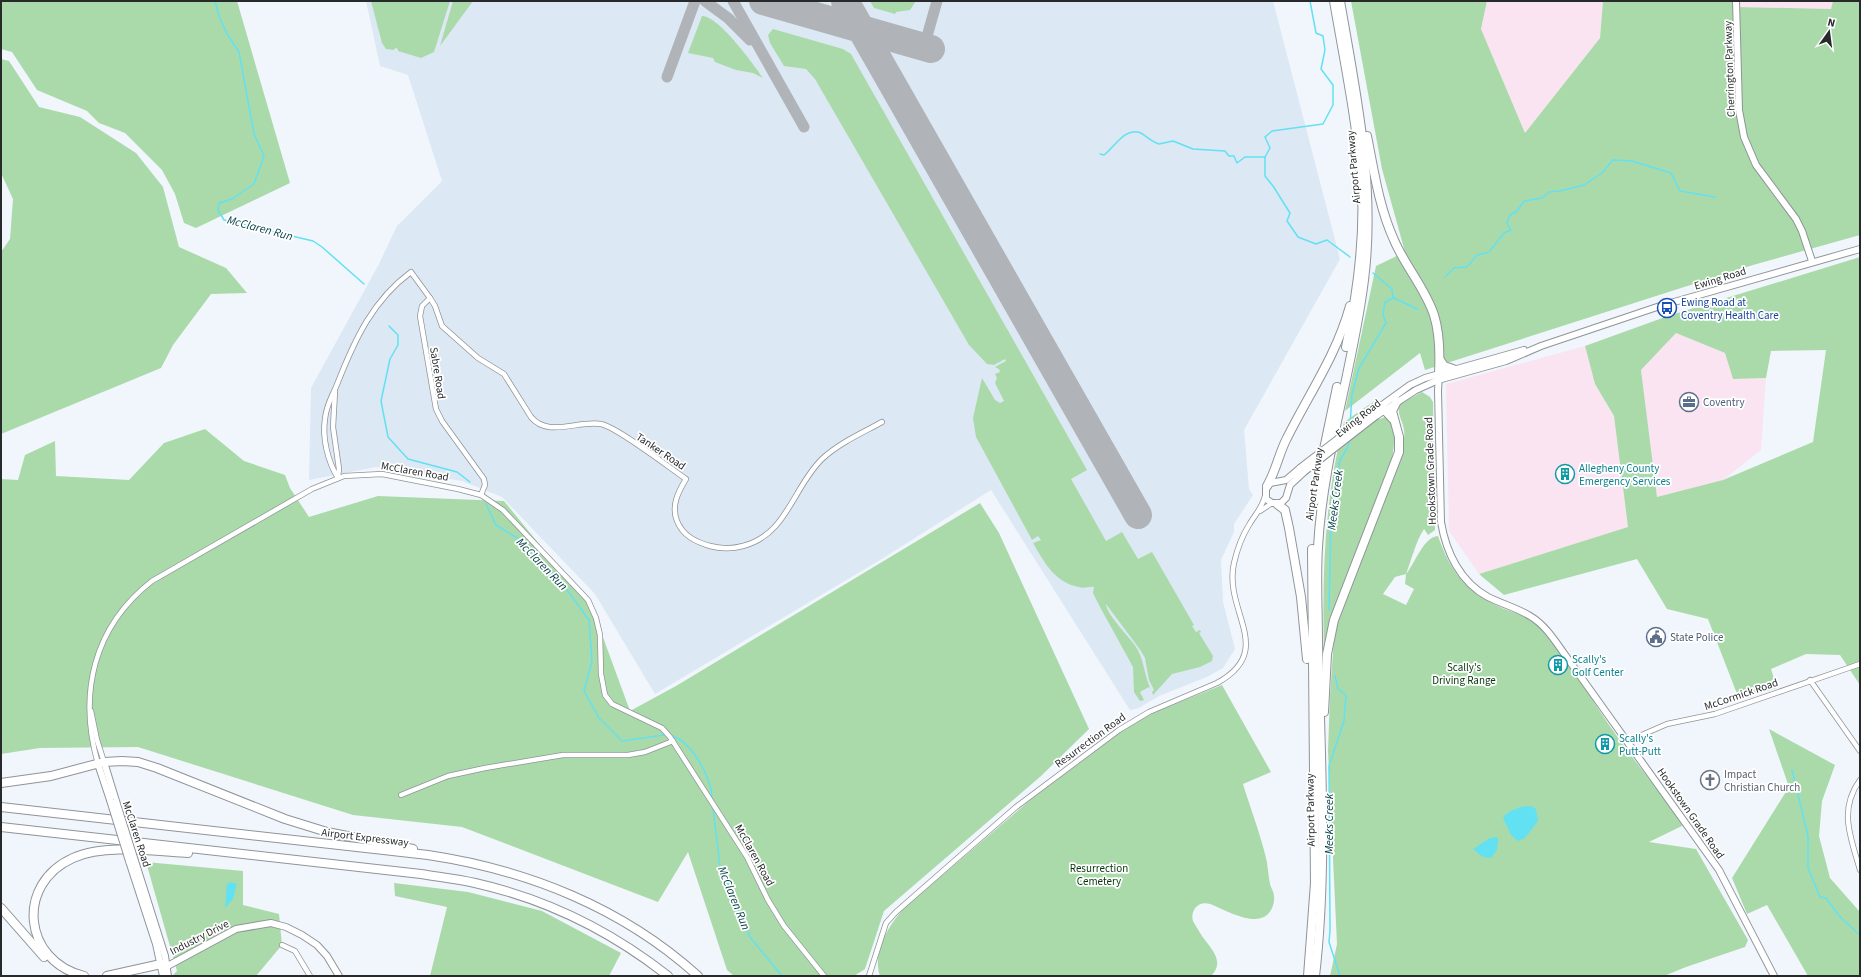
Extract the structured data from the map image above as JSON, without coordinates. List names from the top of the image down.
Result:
{
  "streets": {
    "highway": ["Airport Parkway", "Airport Expressway"],
    "street": [
      "Cherrington Parkway",
      "Ewing Road",
      "Sabre Road",
      "Tanker Road",
      "McClaren Road",
      "Hookstown Grade Road",
      "McCormick Road",
      "Resurrection Road",
      "Industry Drive"
    ]
  },
  "crossings": [
    ["Cherrington Parkway", "Ewing Road"],
    ["Ewing Road", "Hookstown Grade Road"],
    ["Ewing Road", "Resurrection Road"],
    ["Sabre Road", "Tanker Road"],
    ["Sabre Road", "McClaren Road"],
    ["McClaren Road", "Industry Drive"],
    ["Hookstown Grade Road", "McCormick Road"]
  ],
  "water": ["McClaren Run", "Meeks Creek"],
  "parks": ["Scally's Driving Range", "Resurrection Cemetery"],
  "places": {
    "bus stop": ["Ewing Road at Coventry Health Care"],
    "office": ["Coventry"],
    "building": ["Allegheny County Emergency Services", "Scally's Golf Center", "Scally's Putt-Putt"],
    "public building": ["State Police"],
    "church": ["Impact Christian Church"]
  },
  "north": "top"
}
